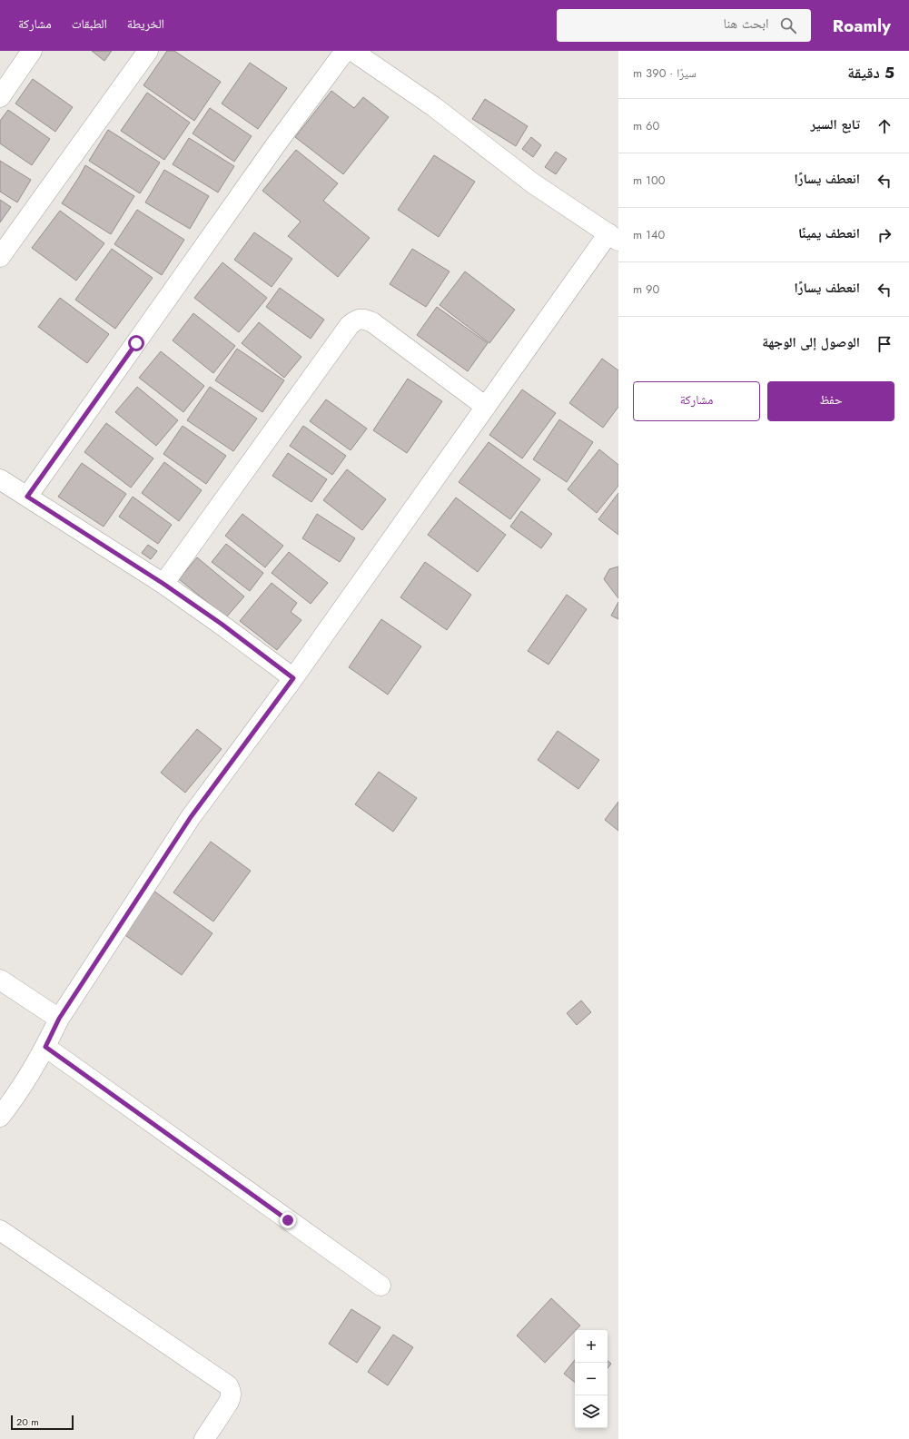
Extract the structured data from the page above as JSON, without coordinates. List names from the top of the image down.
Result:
{
  "scale_bar": "20 m",
  "page": {
    "header": "Roamly",
    "search": "ابحث هنا",
    "nav": ["الخريطة", "الطبقات", "مشاركة"],
    "heading": ["5 دقيقة", "سيرًا · 390 m"],
    "list": [
      ["تابع السير", "60 m"],
      ["انعطف يسارًا", "100 m"],
      ["انعطف يمينًا", "140 m"],
      ["انعطف يسارًا", "90 m"],
      "الوصول إلى الوجهة"
    ],
    "buttons": ["حفظ", "مشاركة"],
    "map_buttons": ["+", "−"],
    "scale": "20 m"
  }
}
